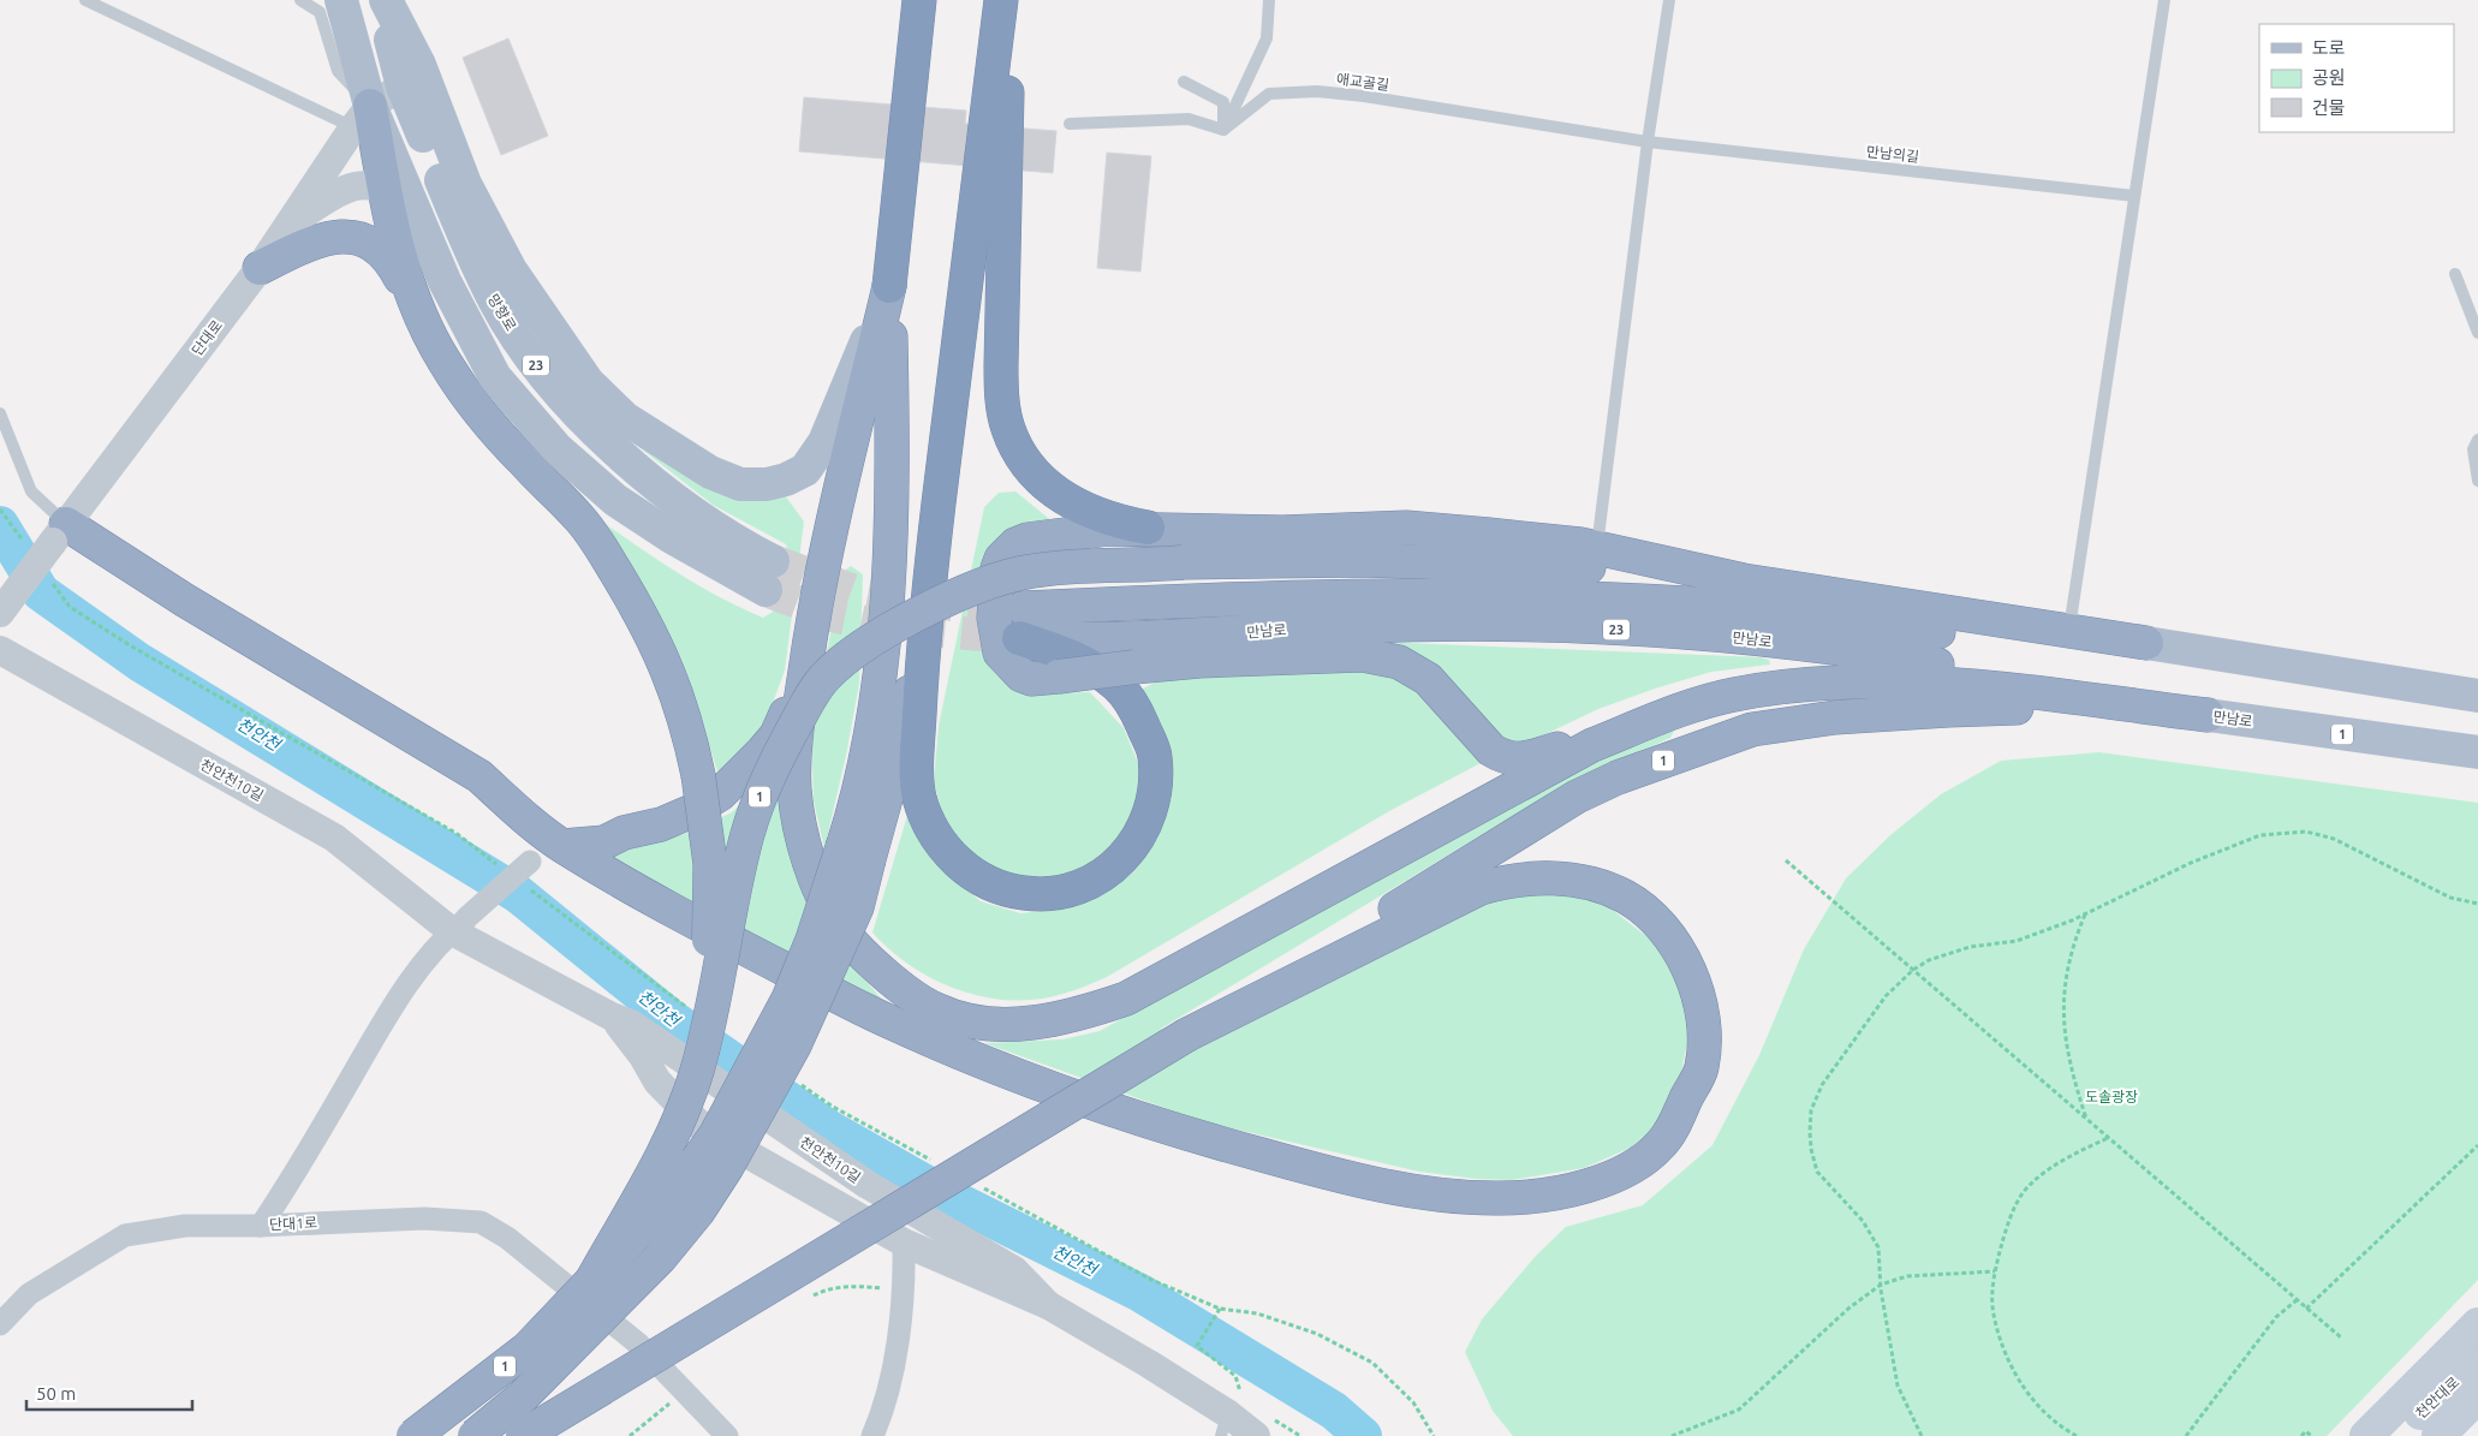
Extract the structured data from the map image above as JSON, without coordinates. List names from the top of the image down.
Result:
{
  "streets": {
    "highway": ["23", "만남로", "1"],
    "main road": ["망향로", "천안대로"],
    "street": ["단대로", "천안천10길", "단대1로"],
    "lane": ["애교골길", "만남의길"]
  },
  "crossings": [
    ["애교골길", "만남의길"],
    ["망향로", "단대로"],
    ["만남로", "1"],
    ["1", "단대1로"]
  ],
  "water": ["천안천"],
  "parks": ["도솔광장"],
  "legend": ["도로", "공원", "건물"],
  "scale_bar": "50 m"
}
